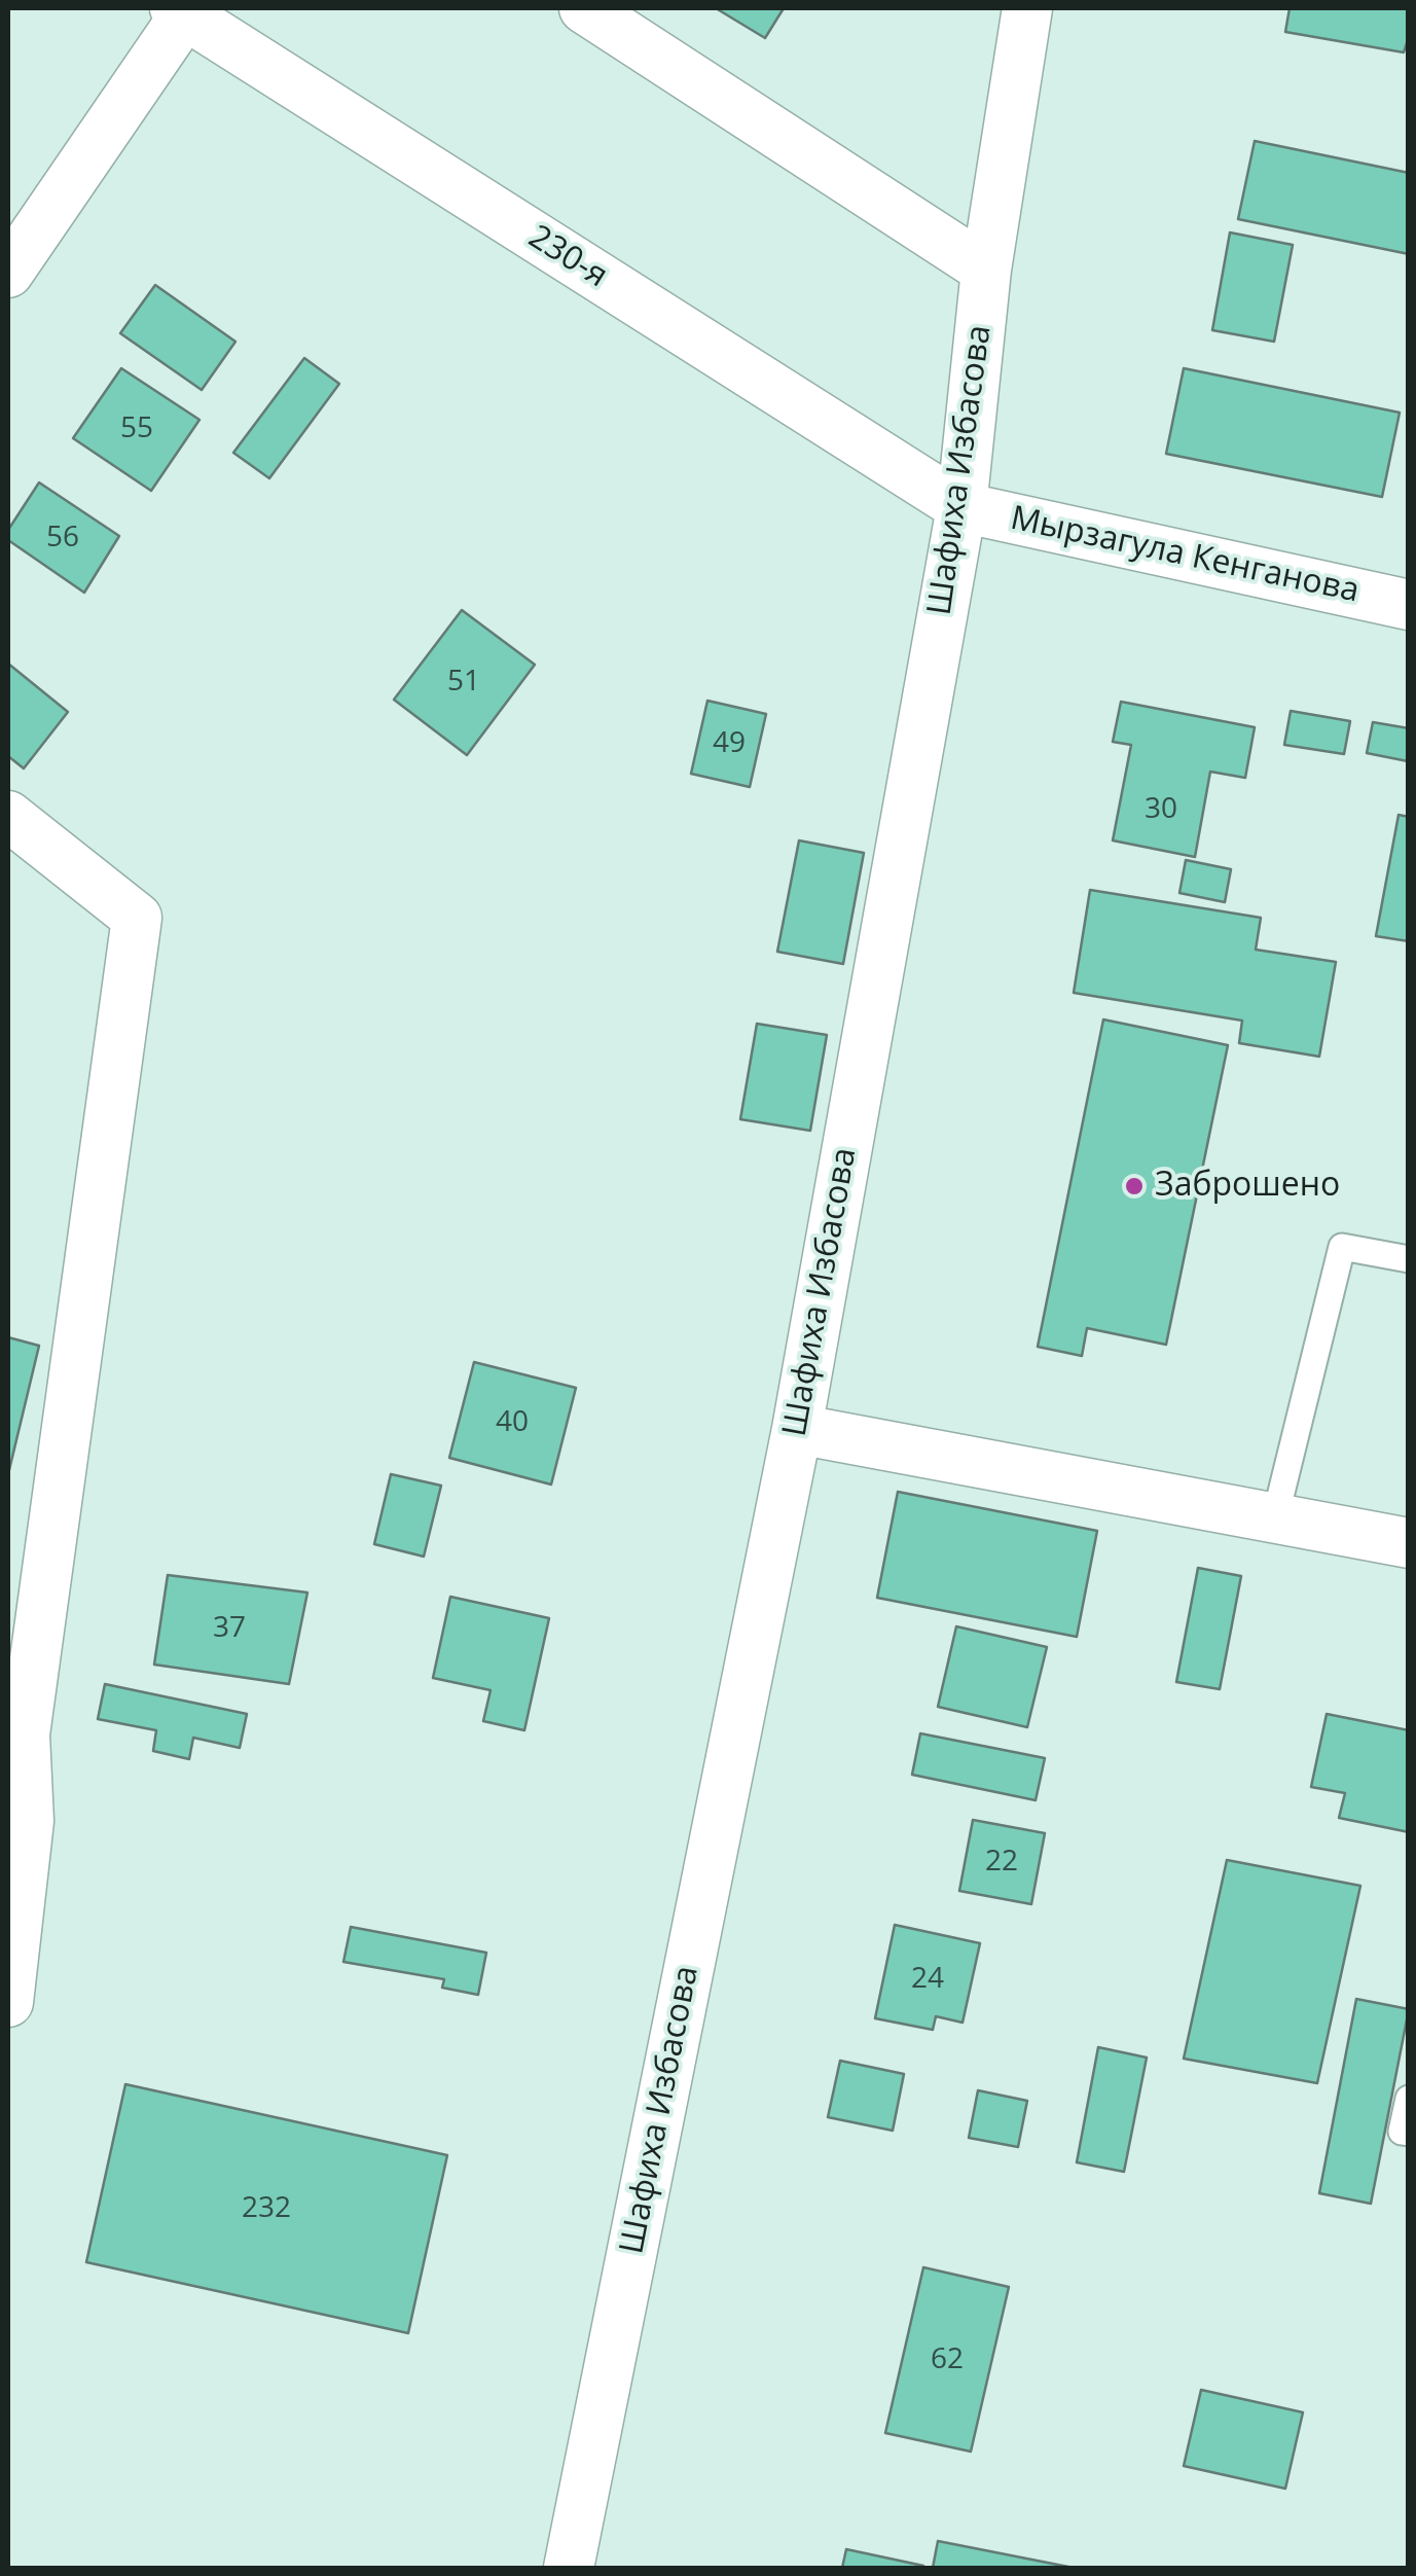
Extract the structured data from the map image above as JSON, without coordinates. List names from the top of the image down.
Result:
{
  "streets": {
    "street": ["230-я", "Шафиха Избасова", "Мырзагула Кенганова"]
  },
  "crossings": [
    ["230-я", "Шафиха Избасова"],
    ["230-я", "Мырзагула Кенганова"],
    ["Шафиха Избасова", "Мырзагула Кенганова"]
  ],
  "places": ["Заброшено"],
  "house_numbers": [
    "55",
    "56",
    "51",
    "49",
    "30",
    "40",
    "37",
    "22",
    "24",
    "232",
    "62"
  ]
}
